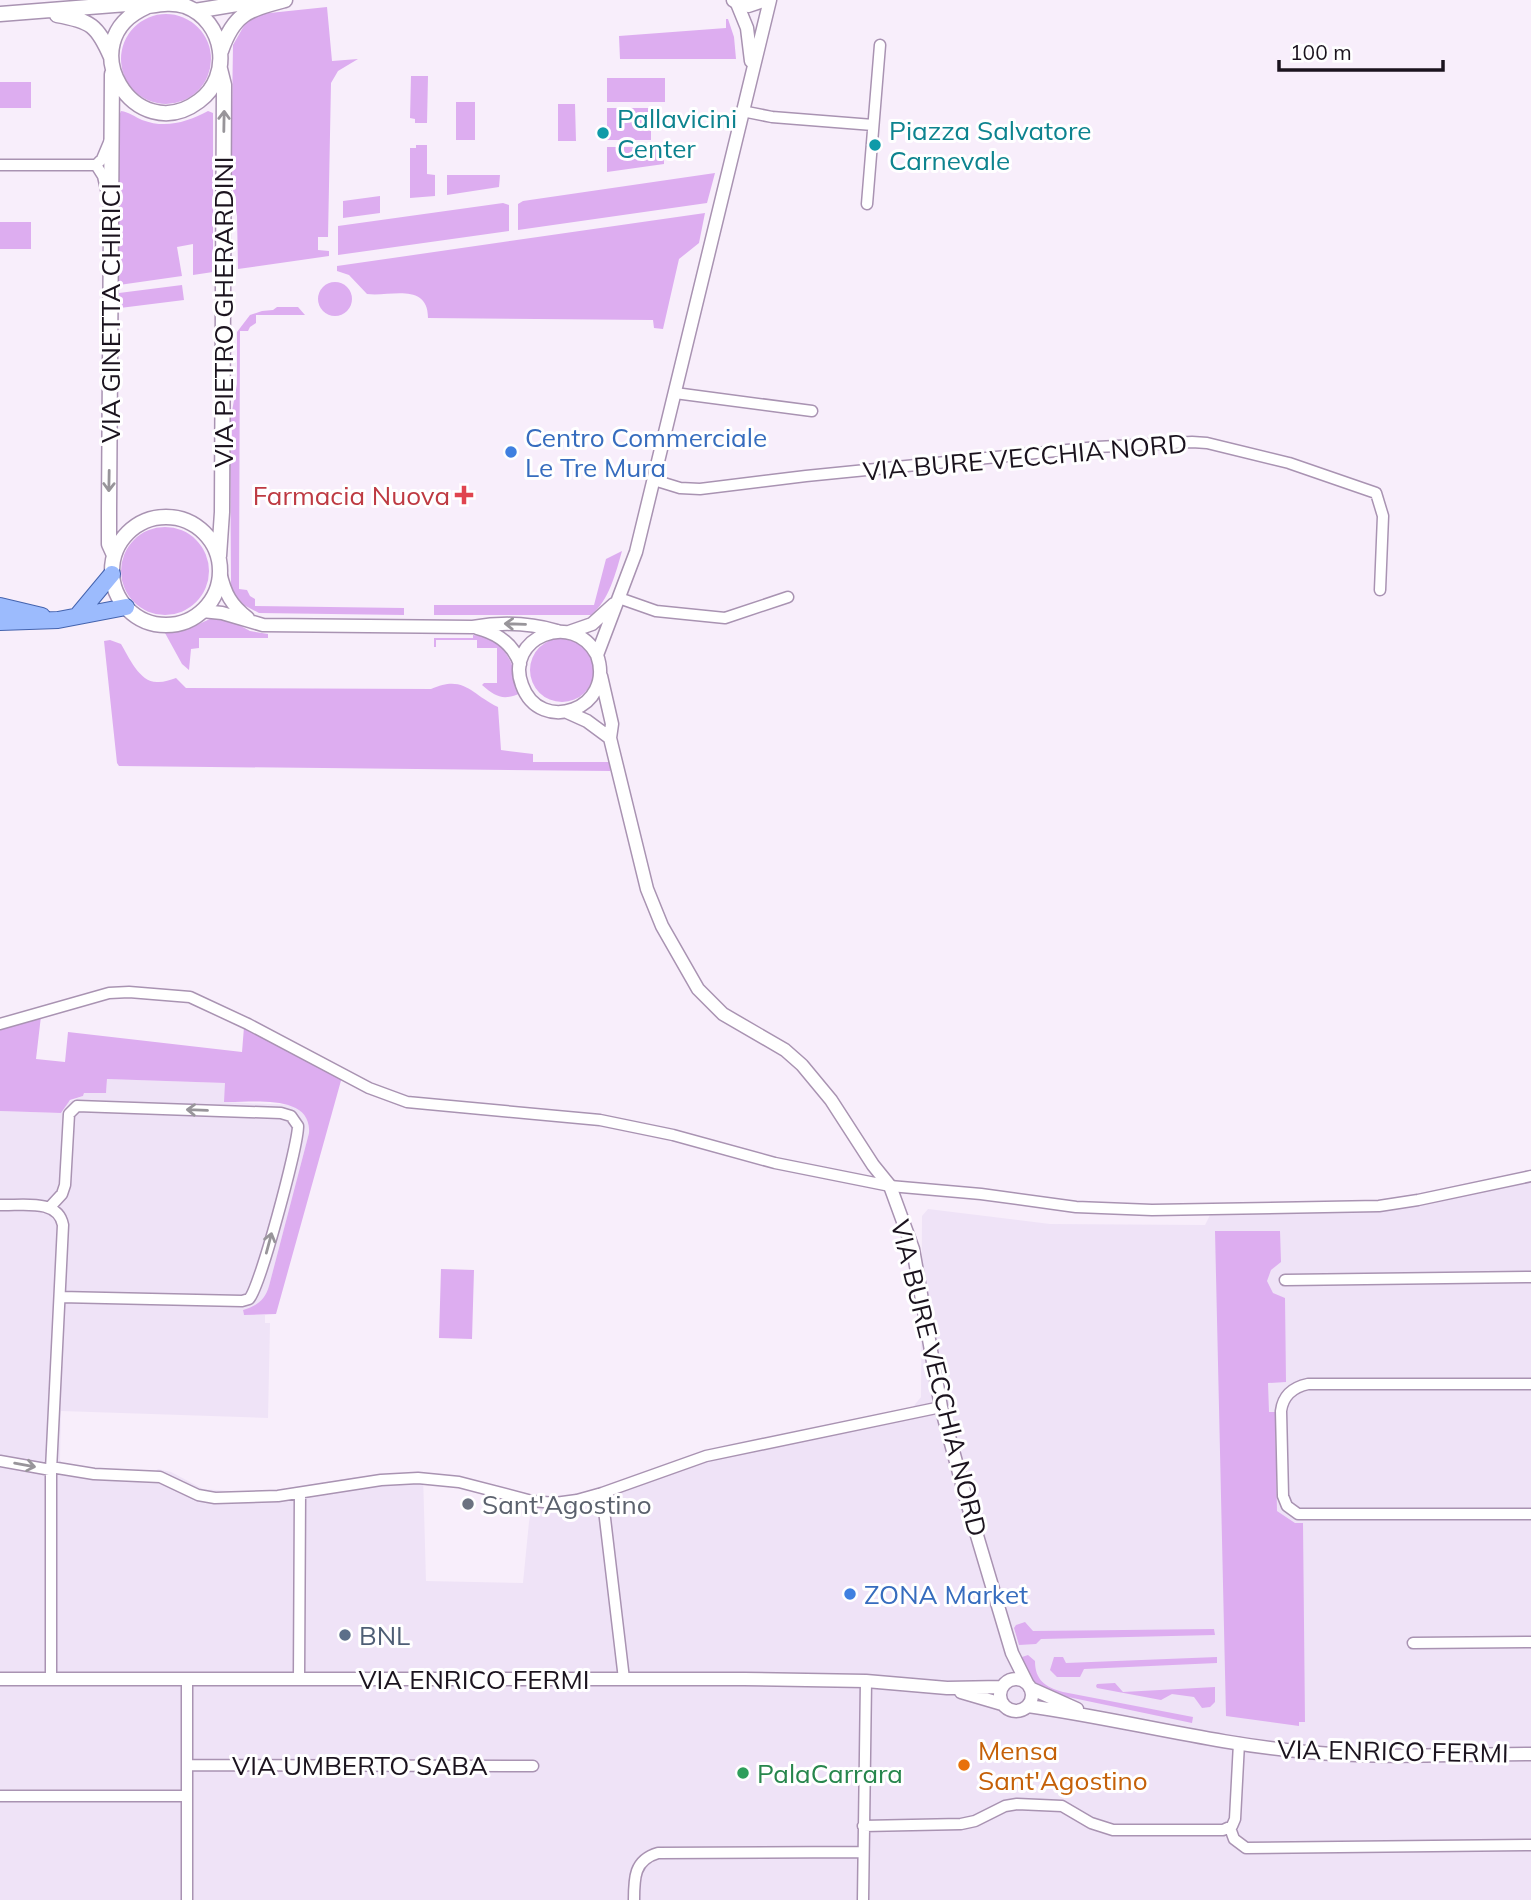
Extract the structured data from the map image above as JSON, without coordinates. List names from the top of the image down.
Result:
{
  "streets": {
    "main road": ["VIA PIETRO GHERARDINI", "VIA GINETTA CHIRICI"],
    "street": ["VIA BURE VECCHIA NORD", "VIA ENRICO FERMI", "VIA UMBERTO SABA"]
  },
  "crossings": [
    ["VIA PIETRO GHERARDINI", "VIA GINETTA CHIRICI"]
  ],
  "one_way": ["VIA PIETRO GHERARDINI", "VIA GINETTA CHIRICI"],
  "places": {
    "other": [
      "Pallavicini Center",
      "Piazza Salvatore Carnevale",
      "Centro Commerciale Le Tre Mura",
      "Sant'Agostino",
      "ZONA Market",
      "BNL",
      "Mensa Sant'Agostino",
      "PalaCarrara"
    ],
    "health": ["Farmacia Nuova"]
  },
  "scale_bar": "100 m"
}
